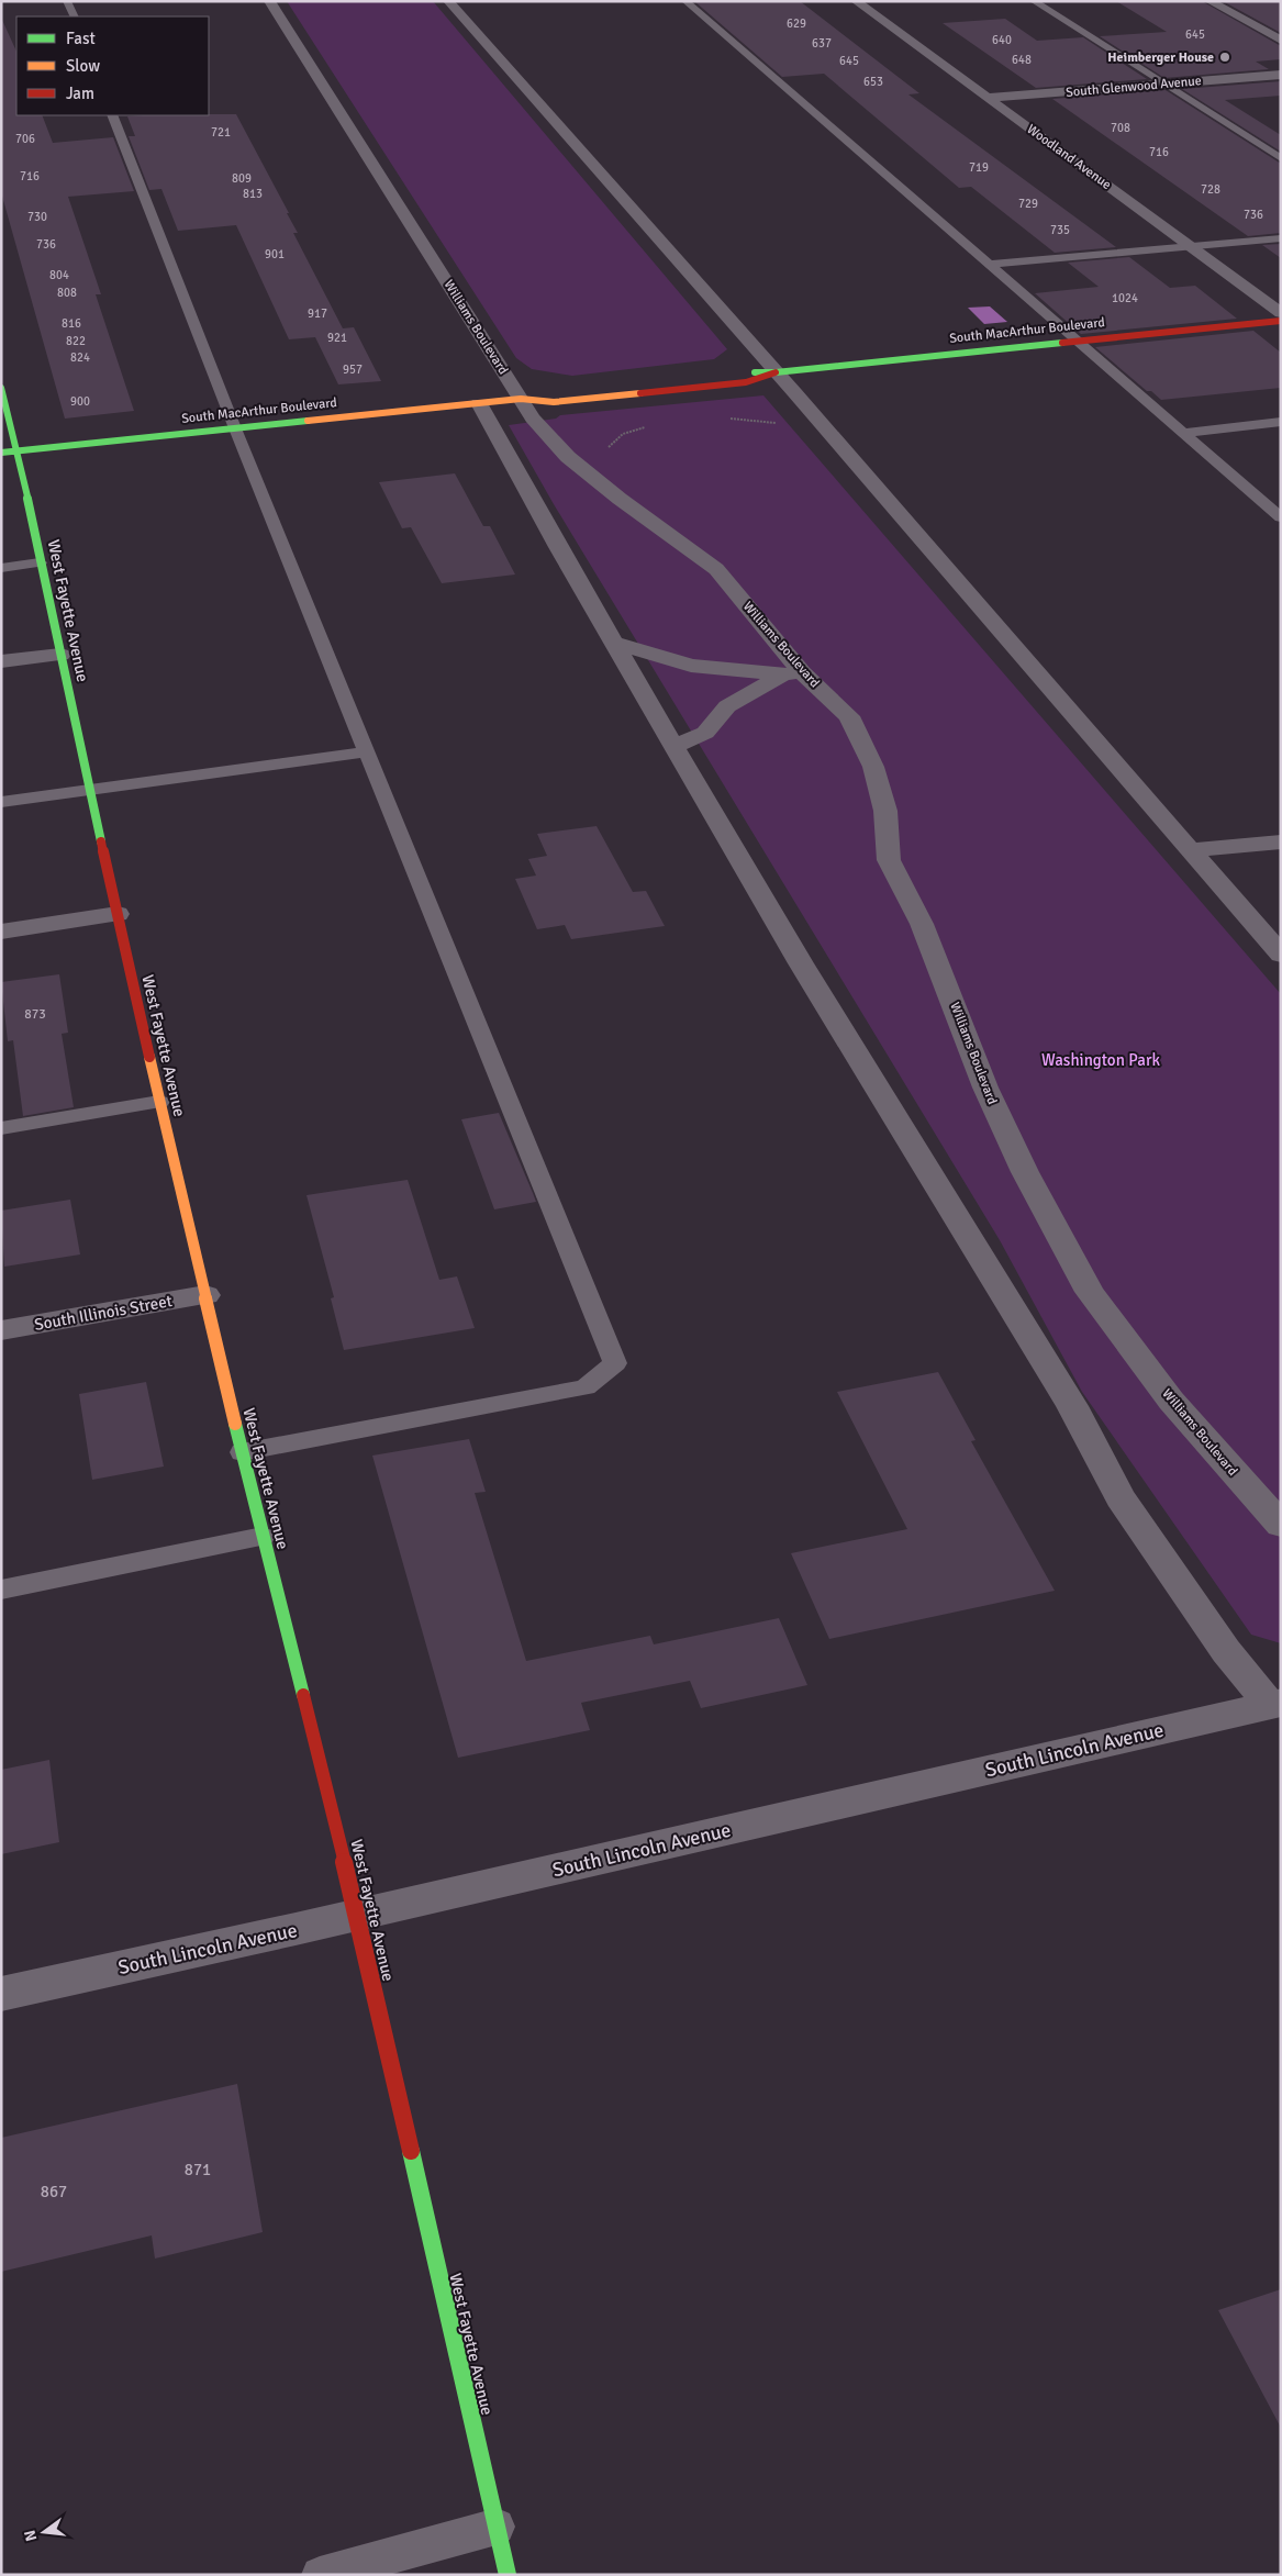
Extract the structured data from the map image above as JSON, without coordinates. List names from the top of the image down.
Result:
{
  "streets": {
    "street": [
      "South Glenwood Avenue",
      "Woodland Avenue",
      "Williams Boulevard",
      "South MacArthur Boulevard",
      "West Fayette Avenue",
      "South Illinois Street",
      "South Lincoln Avenue"
    ]
  },
  "crossings": [
    ["South Glenwood Avenue", "Woodland Avenue"],
    ["Williams Boulevard", "South MacArthur Boulevard"],
    ["South MacArthur Boulevard", "West Fayette Avenue"],
    ["West Fayette Avenue", "South Illinois Street"],
    ["West Fayette Avenue", "South Lincoln Avenue"]
  ],
  "parks": ["Washington Park"],
  "places": ["Heimberger House"],
  "house_numbers": [
    "629",
    "645",
    "640",
    "637",
    "648",
    "645",
    "653",
    "708",
    "721",
    "706",
    "716",
    "719",
    "716",
    "809",
    "728",
    "813",
    "729",
    "736",
    "730",
    "735",
    "736",
    "901",
    "804",
    "808",
    "1024",
    "917",
    "816",
    "921",
    "822",
    "824",
    "957",
    "900",
    "873",
    "871",
    "867"
  ],
  "legend": ["Fast", "Slow", "Jam"],
  "north": "left"
}
